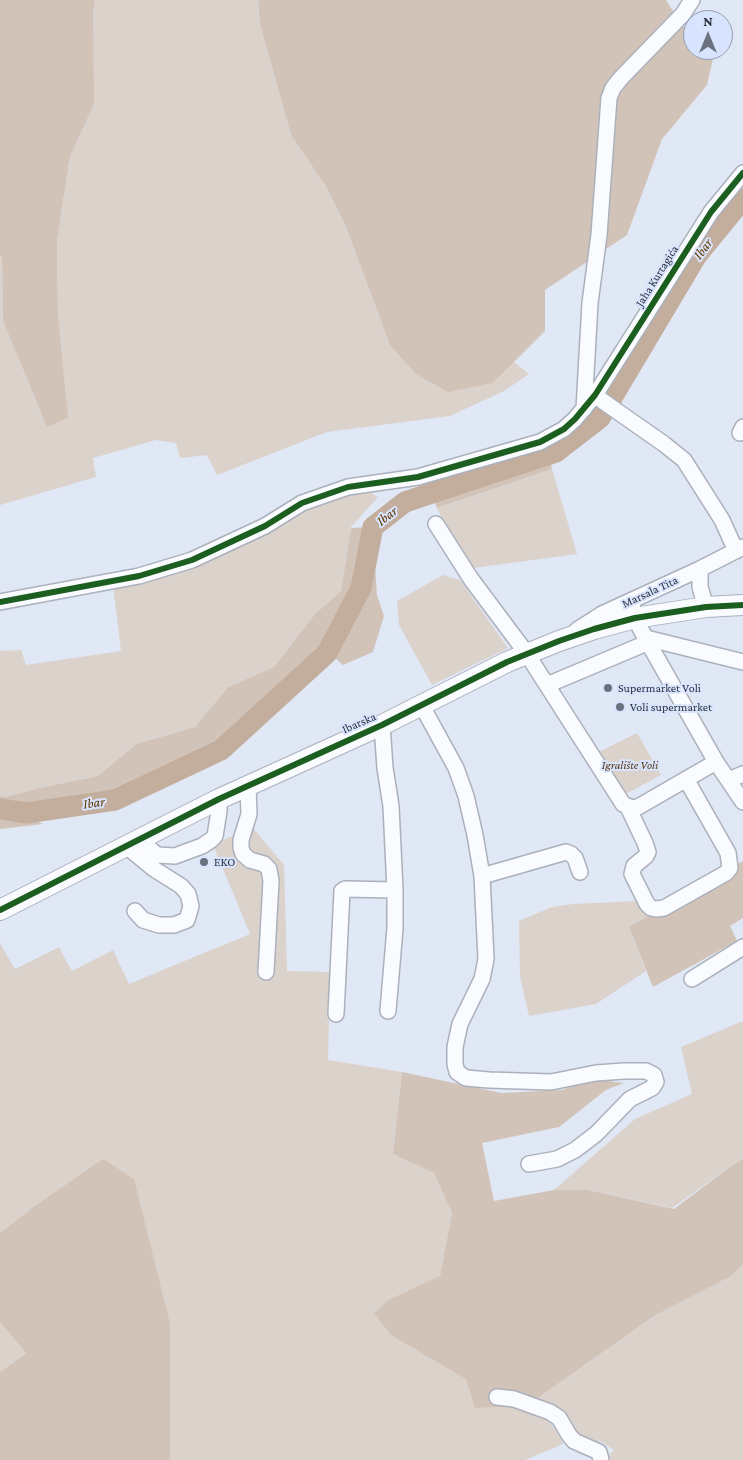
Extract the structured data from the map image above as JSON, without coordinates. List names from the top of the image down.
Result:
{
  "streets": {
    "main road": ["Ibarska"],
    "street": ["Jaha Kurtagića", "Marsala Tita"]
  },
  "crossings": [
    ["Marsala Tita", "Ibarska"]
  ],
  "water": ["Ibar"],
  "parks": ["Igralište Voli"],
  "places": ["Supermarket Voli", "Voli supermarket", "EKO"],
  "north": "top"
}
